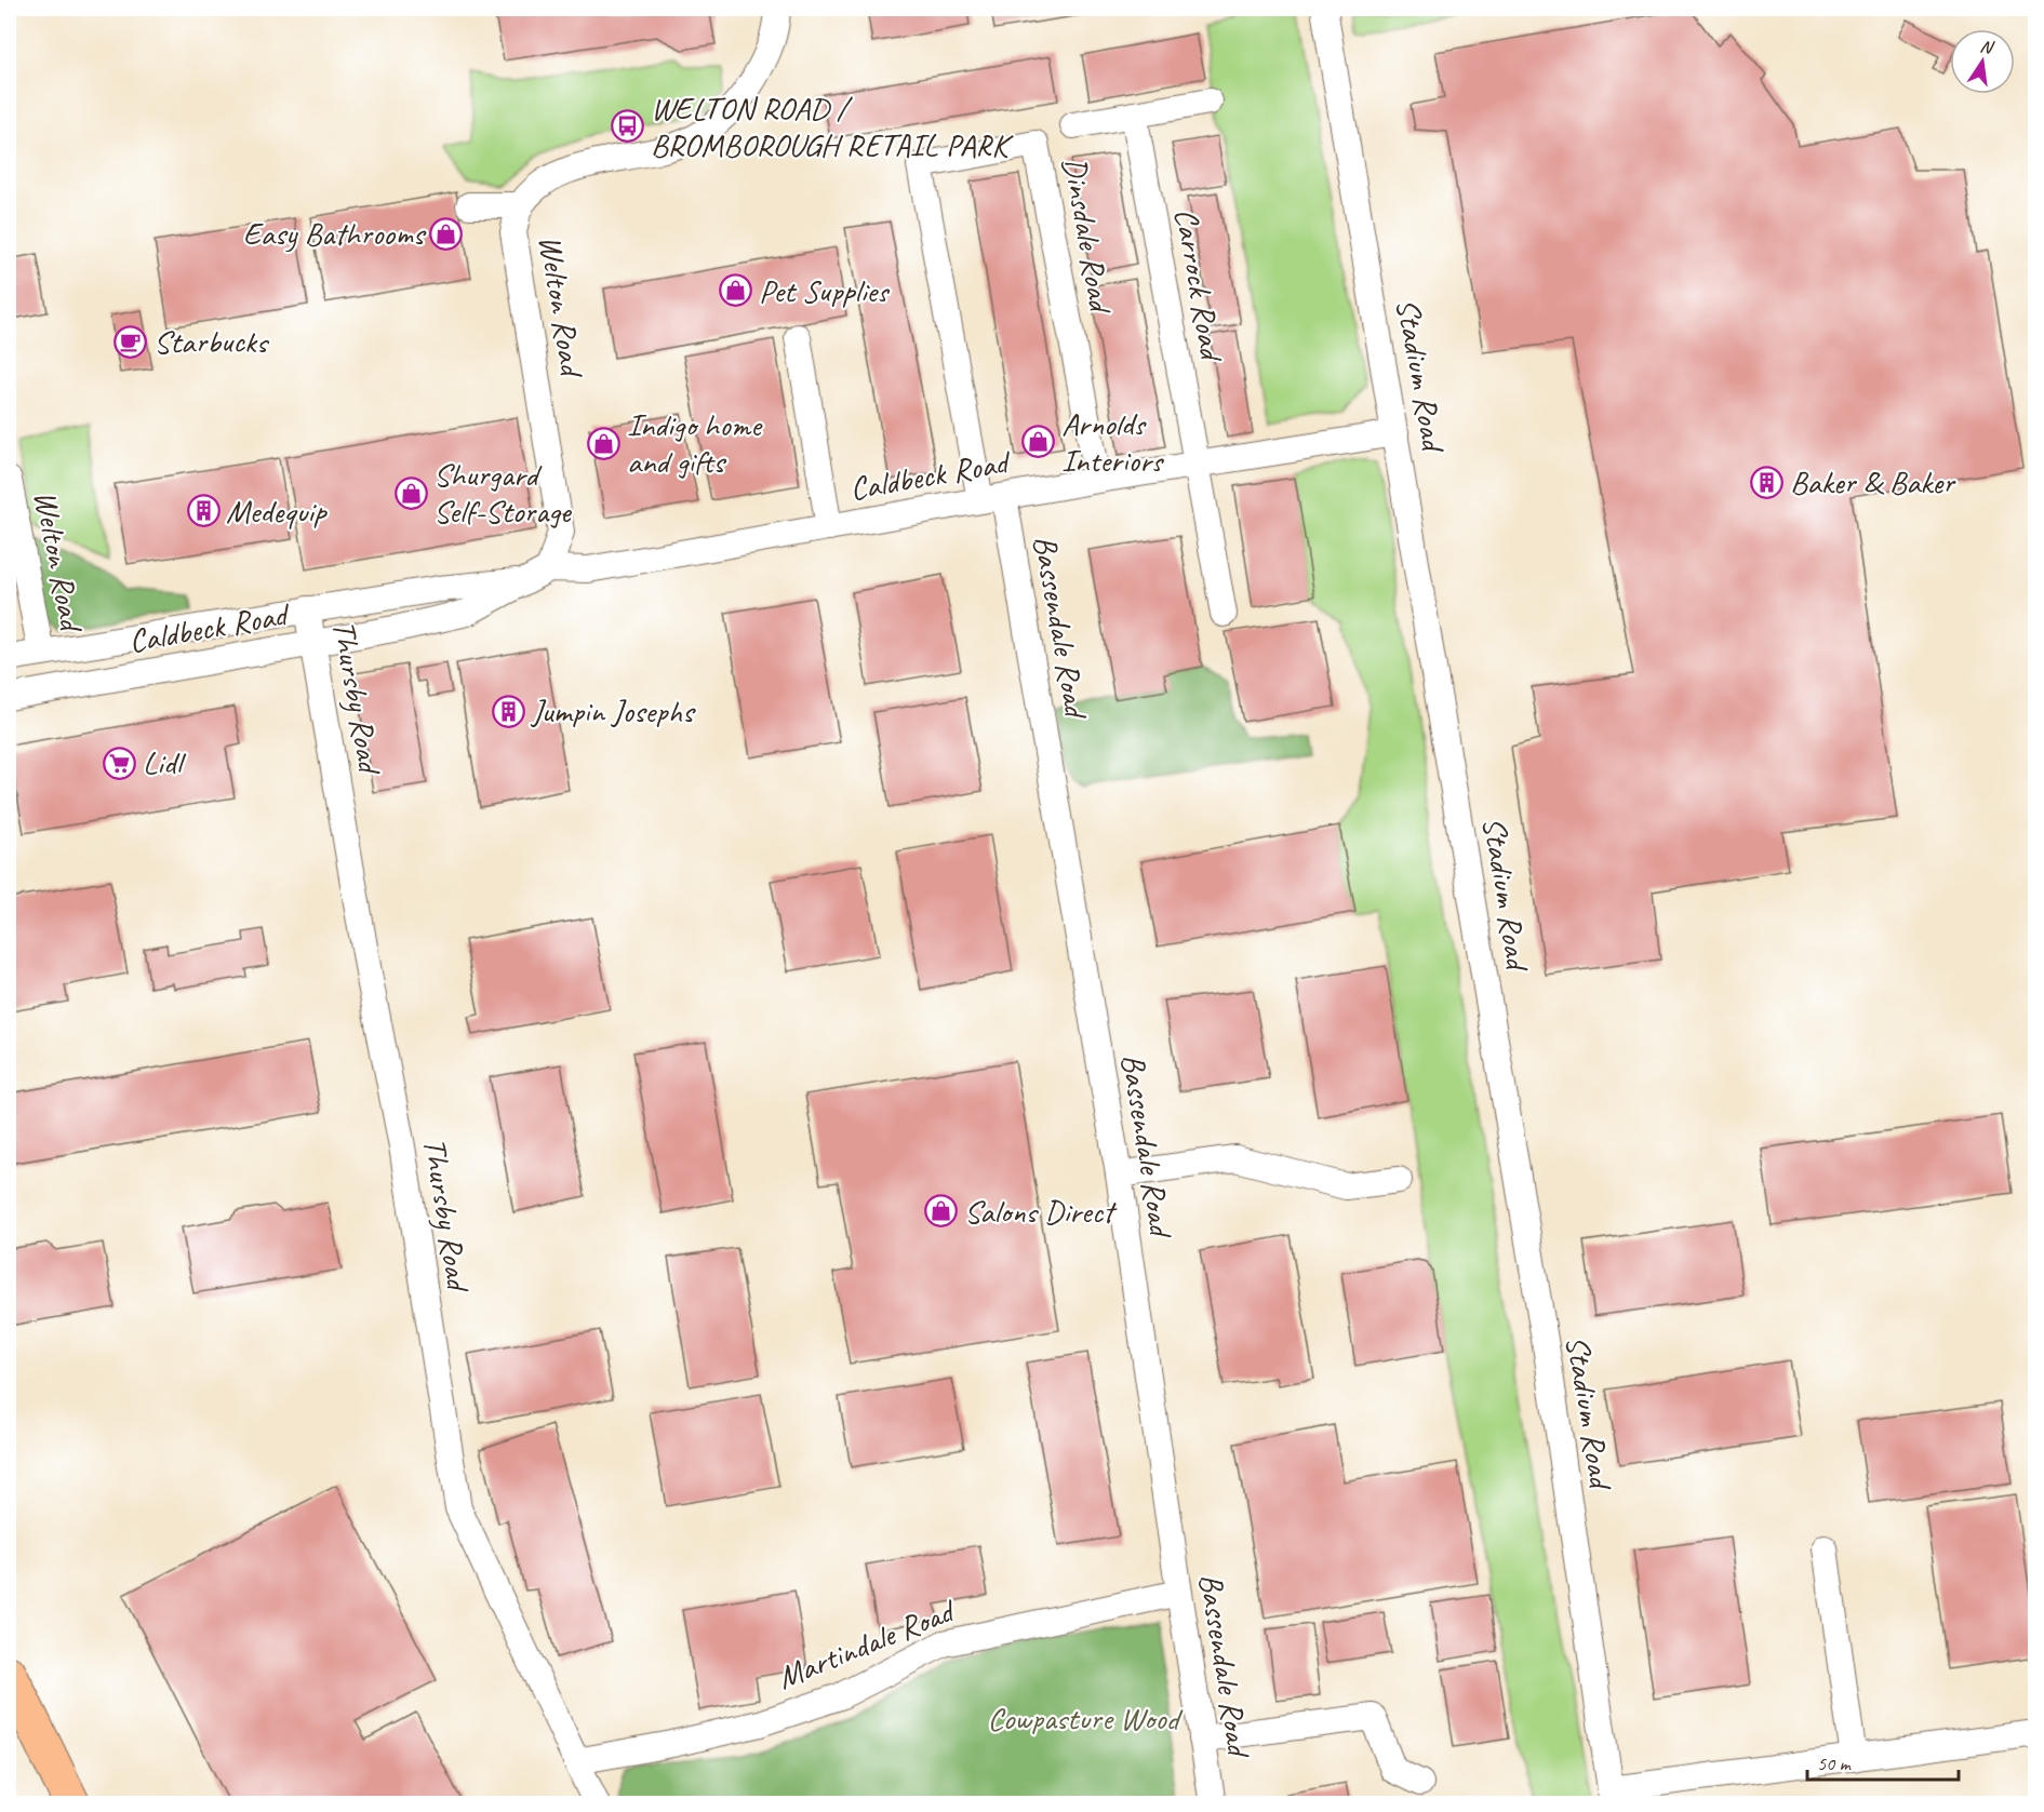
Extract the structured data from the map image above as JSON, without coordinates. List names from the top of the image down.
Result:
{
  "streets": {
    "street": [
      "Dinsdale Road",
      "Carrock Road",
      "Welton Road",
      "Stadium Road",
      "Caldbeck Road",
      "Bassendale Road",
      "Thursby Road",
      "Martindale Road"
    ]
  },
  "crossings": [
    ["Dinsdale Road", "Caldbeck Road"],
    ["Dinsdale Road", "Bassendale Road"],
    ["Carrock Road", "Caldbeck Road"],
    ["Welton Road", "Caldbeck Road"],
    ["Stadium Road", "Caldbeck Road"],
    ["Caldbeck Road", "Bassendale Road"],
    ["Caldbeck Road", "Thursby Road"],
    ["Bassendale Road", "Martindale Road"],
    ["Thursby Road", "Martindale Road"]
  ],
  "parks": ["Cowpasture Wood"],
  "places": {
    "bus stop": ["WELTON ROAD / BROMBOROUGH RETAIL PARK"],
    "shop": [
      "Easy Bathrooms",
      "Pet Supplies",
      "Arnolds Interiors",
      "Indigo home and gifts",
      "Shurgard Self-Storage",
      "Salons Direct"
    ],
    "cafe": ["Starbucks"],
    "building": ["Baker & Baker", "Medequip", "Jumpin Josephs"],
    "supermarket": ["Lidl"]
  },
  "scale_bar": "50 m",
  "north": "top"
}
